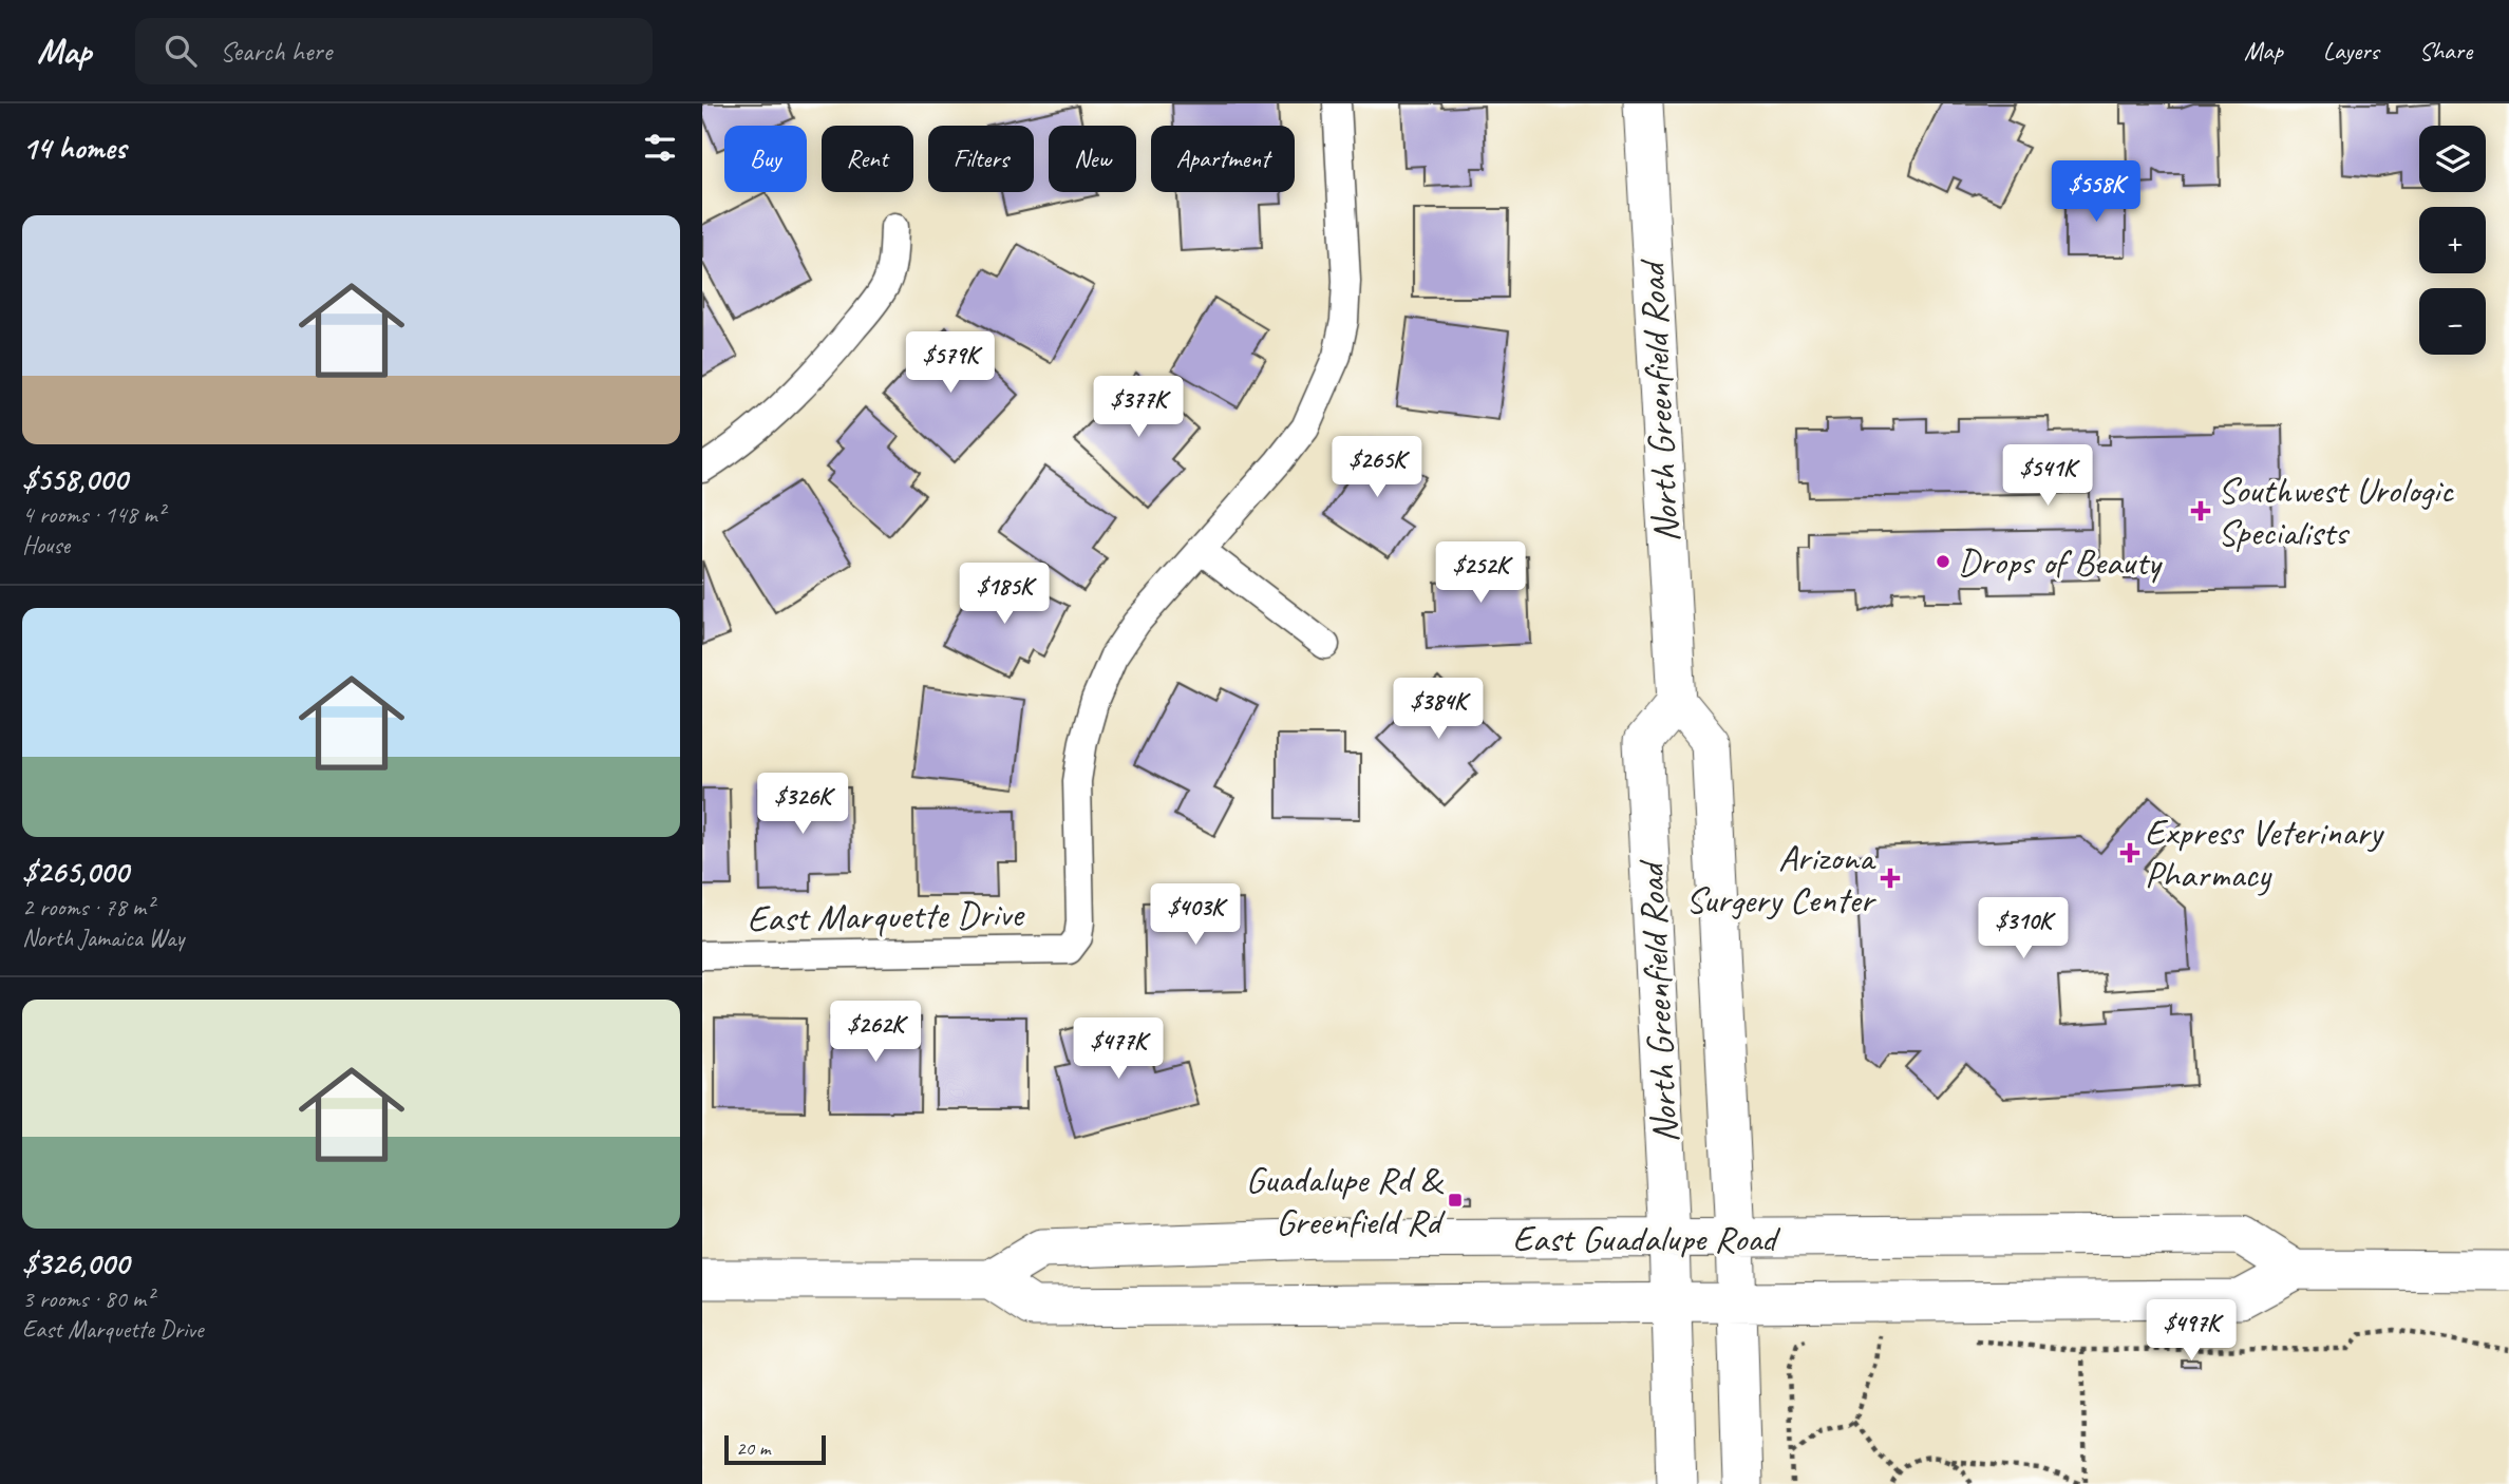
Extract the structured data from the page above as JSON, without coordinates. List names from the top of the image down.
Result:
{
  "streets": {
    "main road": ["North Greenfield Road", "East Guadalupe Road"],
    "street": ["East Marquette Drive"]
  },
  "crossings": [
    ["North Greenfield Road", "East Guadalupe Road"]
  ],
  "places": {
    "health": ["Southwest Urologic Specialists", "Express Veterinary Pharmacy", "Arizona Surgery Center"],
    "other": ["Drops of Beauty"],
    "transit": ["Guadalupe Rd & Greenfield Rd"]
  },
  "scale_bar": "20 m",
  "page": {
    "header": "Map",
    "search": "Search here",
    "nav": ["Map", "Layers", "Share"],
    "heading": "14 homes",
    "map_buttons": ["+", "−"],
    "chip": [
      "Buy",
      "Rent",
      "Filters",
      "New",
      "Apartment"
    ],
    "price": [
      "$558K",
      "$579K",
      "$377K",
      "$265K",
      "$541K",
      "$252K",
      "$185K",
      "$384K",
      "$326K",
      "$403K",
      "$310K",
      "$262K",
      "$477K",
      "$497K"
    ],
    "list": [
      {
        "name": "$558,000",
        "note": "4 rooms · 148 m² · House"
      },
      {
        "name": "$265,000",
        "note": "2 rooms · 78 m² · North Jamaica Way"
      },
      {
        "name": "$326,000",
        "note": "3 rooms · 80 m² · East Marquette Drive"
      }
    ],
    "scale": "20 m"
  }
}
